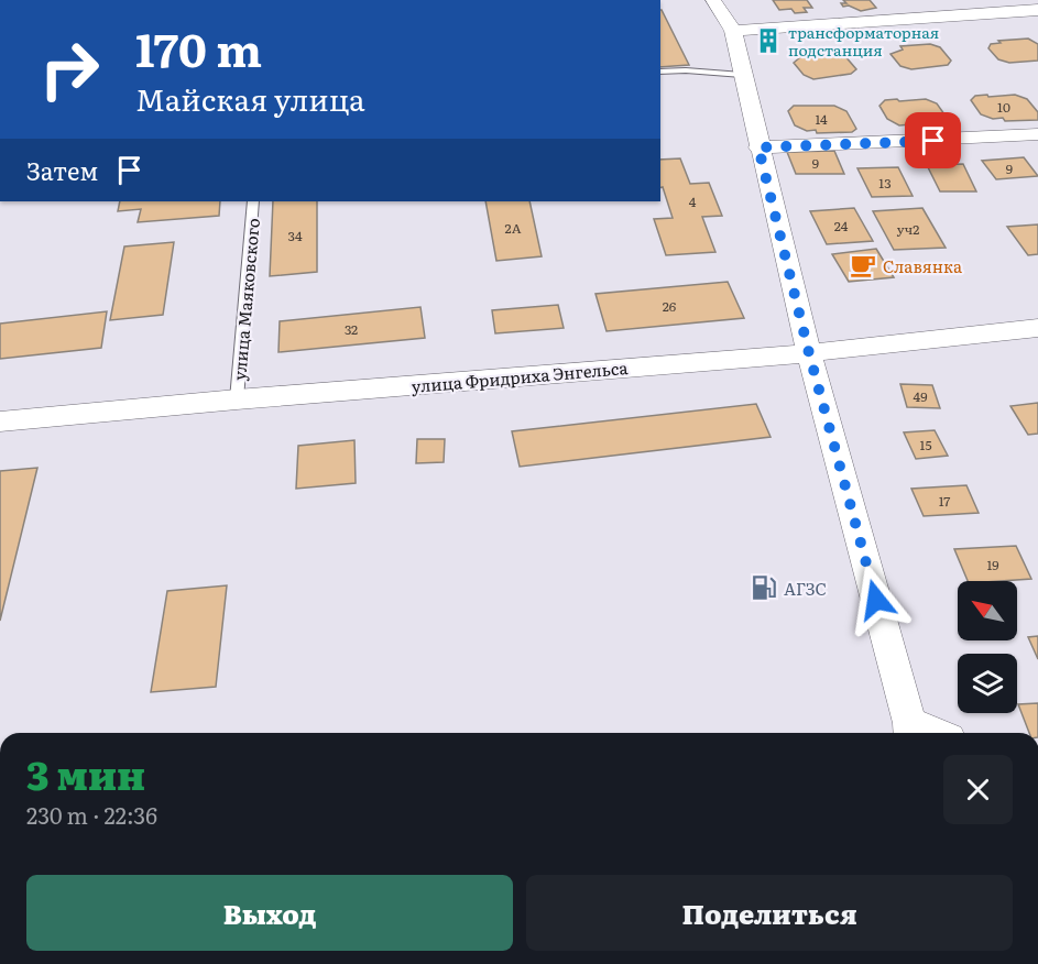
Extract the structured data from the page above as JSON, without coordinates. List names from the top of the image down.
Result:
{
  "streets": {
    "street": ["улица Фридриха Энгельса"],
    "lane": ["улица Маяковского"]
  },
  "crossings": [
    ["улица Маяковского", "улица Фридриха Энгельса"]
  ],
  "places": {
    "building": ["трансформаторная подстанция"],
    "cafe": ["Славянка"],
    "fuel station": ["АГЗС"]
  },
  "house_numbers": [
    "10",
    "14",
    "9",
    "9",
    "13",
    "4",
    "24",
    "2А",
    "уч2",
    "34",
    "26",
    "32",
    "49",
    "15",
    "17",
    "19"
  ],
  "north": "top left",
  "page": {
    "turn": ["170 m", "Майская улица"],
    "then": "Затем",
    "heading": ["3 мин", "230 m · 22:36"],
    "buttons": ["Выход", "Поделиться"]
  }
}
